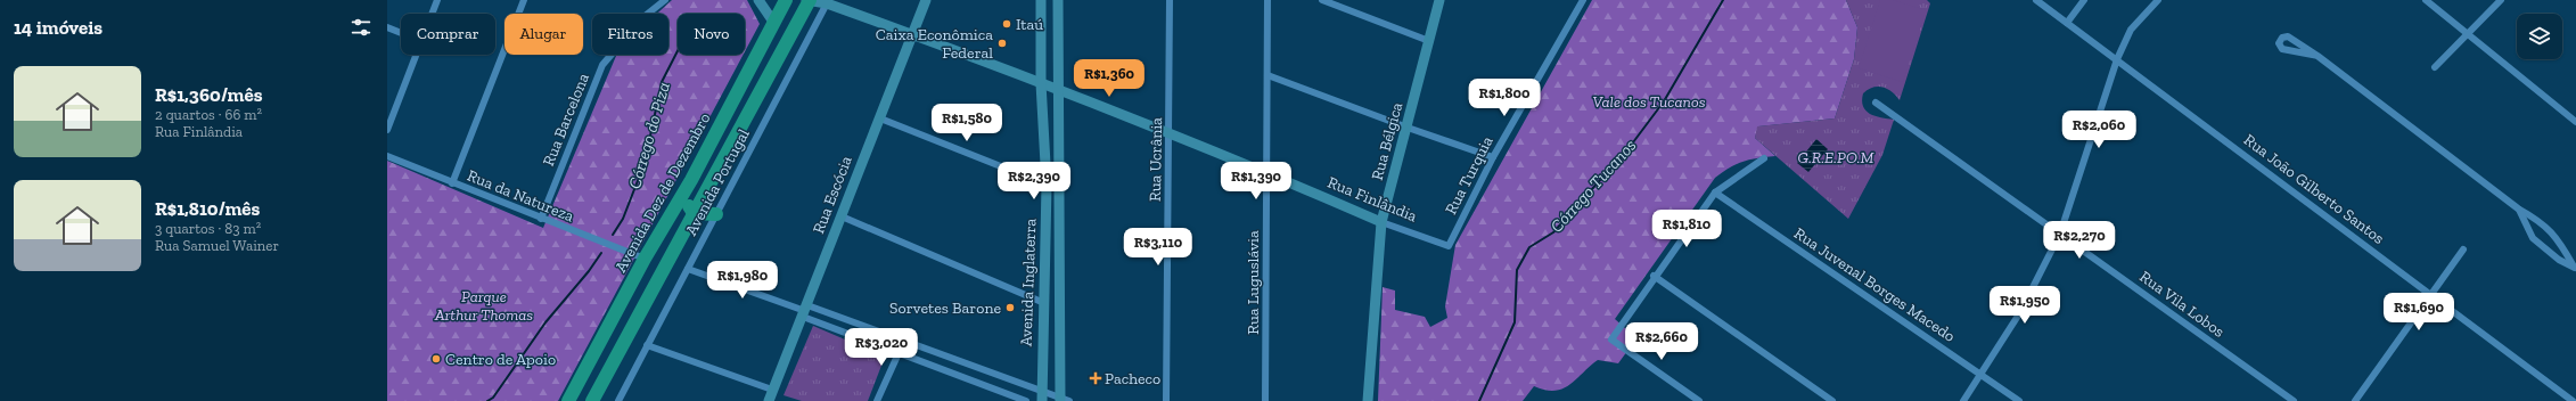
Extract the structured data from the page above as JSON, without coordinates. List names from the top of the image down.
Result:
{
  "streets": {
    "highway": ["Avenida Dez de Dezembro"],
    "street": [
      "Rua Barcelona",
      "Rua Bélgica",
      "Rua Ucrânia",
      "Rua Turquia",
      "Avenida Portugal",
      "Rua João Gilberto Santos",
      "Rua Escócia",
      "Rua da Natureza",
      "Rua Finlândia",
      "Avenida Inglaterra",
      "Rua Luguslávia",
      "Rua Juvenal Borges Macedo",
      "Rua Vila Lobos"
    ]
  },
  "crossings": [
    ["Rua Barcelona", "Rua da Natureza"],
    ["Rua Bélgica", "Rua Finlândia"],
    ["Rua Ucrânia", "Rua Finlândia"],
    ["Rua Turquia", "Rua Finlândia"],
    ["Avenida Portugal", "Rua Finlândia"],
    ["Avenida Dez de Dezembro", "Rua da Natureza"],
    ["Rua Escócia", "Rua Finlândia"],
    ["Rua Finlândia", "Avenida Inglaterra"],
    ["Rua Finlândia", "Rua Luguslávia"]
  ],
  "water": ["Córrego do Piza", "Córrego Tucanos"],
  "parks": ["Vale dos Tucanos", "G.R.E.PO.M", "Parque Arthur Thomas"],
  "places": {
    "other": [
      "Itaú",
      "Caixa Econômica Federal",
      "Sorvetes Barone",
      "Centro de Apoio"
    ],
    "health": ["Pacheco"]
  },
  "page": {
    "heading": "14 imóveis",
    "chip": [
      "Comprar",
      "Alugar",
      "Filtros",
      "Novo"
    ],
    "list": [
      {
        "name": "R$1,360/mês",
        "note": "2 quartos · 66 m² · Rua Finlândia"
      },
      {
        "name": "R$1,810/mês",
        "note": "3 quartos · 83 m² · Rua Samuel Wainer"
      }
    ],
    "price": [
      "R$1,360",
      "R$1,800",
      "R$1,580",
      "R$2,060",
      "R$2,390",
      "R$1,390",
      "R$1,810",
      "R$2,270",
      "R$3,110",
      "R$1,980",
      "R$1,950",
      "R$1,690",
      "R$2,660",
      "R$3,020"
    ]
  }
}
